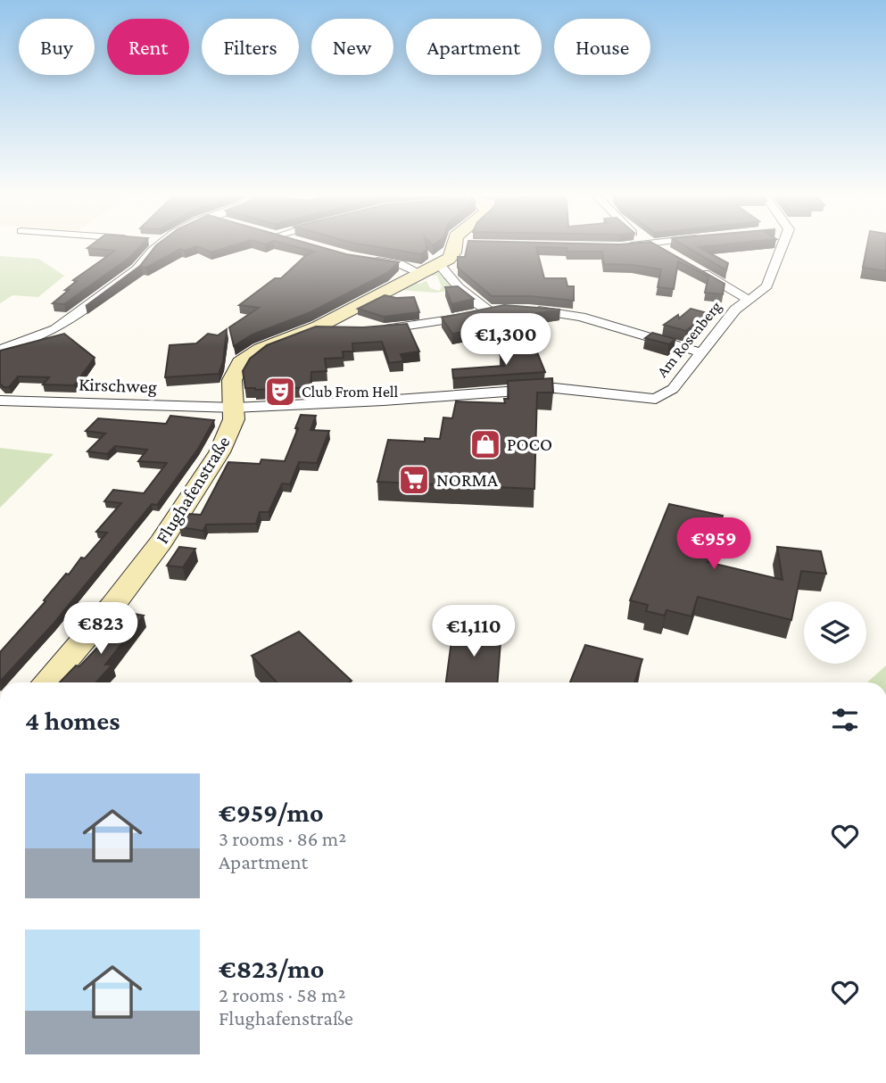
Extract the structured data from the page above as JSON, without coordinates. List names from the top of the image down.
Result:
{
  "streets": {
    "street": ["Am Rosenberg", "Kirschweg", "Flughafenstraße"]
  },
  "crossings": [
    ["Am Rosenberg", "Kirschweg"],
    ["Am Rosenberg", "Flughafenstraße"],
    ["Kirschweg", "Flughafenstraße"]
  ],
  "places": {
    "theatre": ["Club From Hell"],
    "shop": ["POCO"],
    "supermarket": ["NORMA"]
  },
  "page": {
    "chip": [
      "Buy",
      "Rent",
      "Filters",
      "New",
      "Apartment",
      "House"
    ],
    "price": [
      "€1,300",
      "€959",
      "€823",
      "€1,110"
    ],
    "heading": "4 homes",
    "list": [
      {
        "name": "€959/mo",
        "note": "3 rooms · 86 m² · Apartment"
      },
      {
        "name": "€823/mo",
        "note": "2 rooms · 58 m² · Flughafenstraße"
      }
    ]
  }
}
